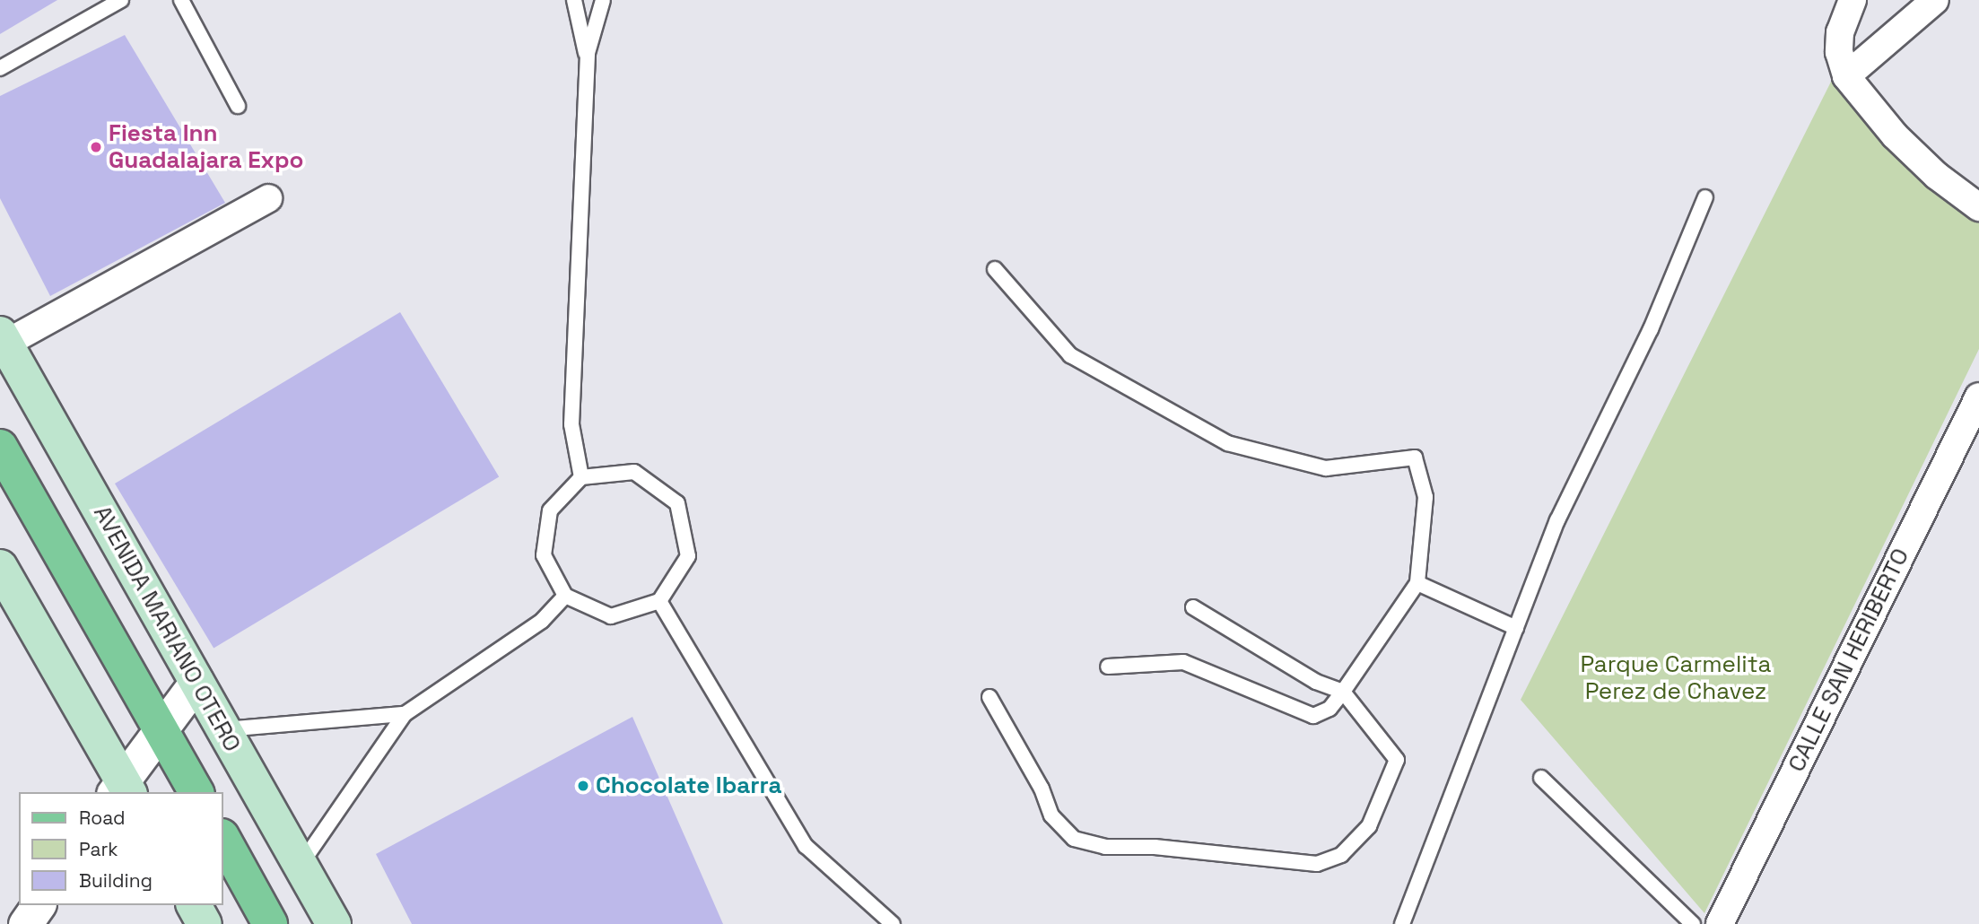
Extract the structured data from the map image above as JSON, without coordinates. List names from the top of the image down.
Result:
{
  "streets": {
    "main road": ["AVENIDA MARIANO OTERO"],
    "street": ["CALLE SAN HERIBERTO"]
  },
  "parks": ["Parque Carmelita Perez de Chavez"],
  "places": ["Fiesta Inn Guadalajara Expo", "Chocolate Ibarra"],
  "legend": ["Road", "Park", "Building"]
}
